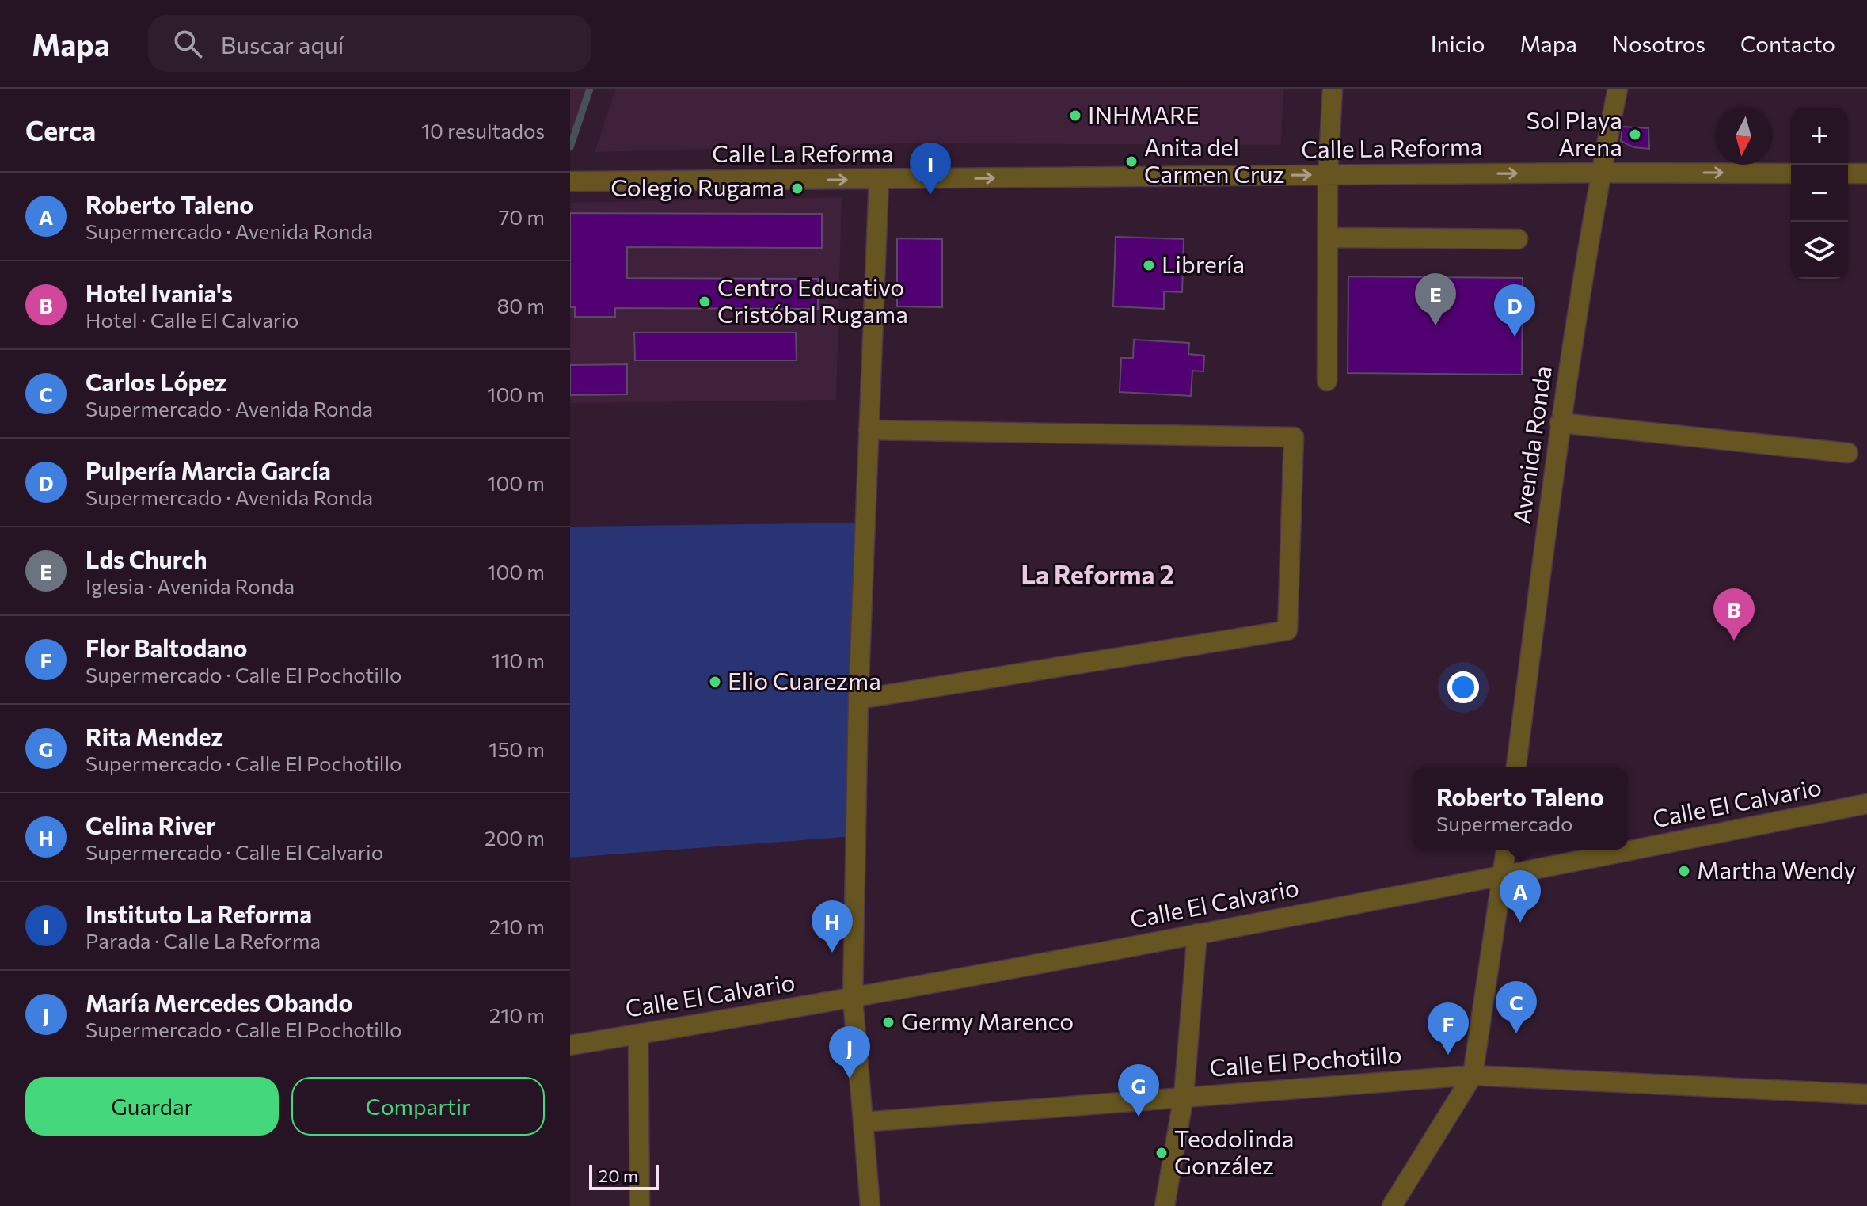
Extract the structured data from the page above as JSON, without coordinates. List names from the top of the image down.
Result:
{
  "streets": {
    "street": [
      "Calle La Reforma",
      "Avenida Ronda",
      "Calle El Calvario",
      "Calle El Pochotillo"
    ]
  },
  "crossings": [
    ["Calle La Reforma", "Avenida Ronda"]
  ],
  "one_way": ["Calle La Reforma"],
  "districts": ["La Reforma 2"],
  "places": [
    "INHMARE",
    "Sol Playa Arena",
    "Anita del Carmen Cruz",
    "Colegio Rugama",
    "Librería",
    "Centro Educativo Cristóbal Rugama",
    "Elio Cuarezma",
    "Martha Wendy",
    "Germy Marenco",
    "Teodolinda González"
  ],
  "scale_bar": "20 m",
  "north": "bottom",
  "page": {
    "header": "Mapa",
    "search": "Buscar aquí",
    "nav": [
      "Inicio",
      "Mapa",
      "Nosotros",
      "Contacto"
    ],
    "heading": ["Cerca", "10 resultados"],
    "map_buttons": ["+", "−"],
    "pins": [
      "I",
      "E",
      "D",
      "B",
      "A",
      "H",
      "C",
      "F",
      "J",
      "G"
    ],
    "list": [
      {
        "mark": "A",
        "name": "Roberto Taleno",
        "note": "Supermercado · Avenida Ronda",
        "value": "70 m"
      },
      {
        "mark": "B",
        "name": "Hotel Ivania's",
        "note": "Hotel · Calle El Calvario",
        "value": "80 m"
      },
      {
        "mark": "C",
        "name": "Carlos López",
        "note": "Supermercado · Avenida Ronda",
        "value": "100 m"
      },
      {
        "mark": "D",
        "name": "Pulpería Marcia García",
        "note": "Supermercado · Avenida Ronda",
        "value": "100 m"
      },
      {
        "mark": "E",
        "name": "Lds Church",
        "note": "Iglesia · Avenida Ronda",
        "value": "100 m"
      },
      {
        "mark": "F",
        "name": "Flor Baltodano",
        "note": "Supermercado · Calle El Pochotillo",
        "value": "110 m"
      },
      {
        "mark": "G",
        "name": "Rita Mendez",
        "note": "Supermercado · Calle El Pochotillo",
        "value": "150 m"
      },
      {
        "mark": "H",
        "name": "Celina River",
        "note": "Supermercado · Calle El Calvario",
        "value": "200 m"
      },
      {
        "mark": "I",
        "name": "Instituto La Reforma",
        "note": "Parada · Calle La Reforma",
        "value": "210 m"
      },
      {
        "mark": "J",
        "name": "María Mercedes Obando",
        "note": "Supermercado · Calle El Pochotillo",
        "value": "210 m"
      }
    ],
    "popup": ["Roberto Taleno", "Supermercado"],
    "buttons": ["Guardar", "Compartir"],
    "scale": "20 m"
  }
}
